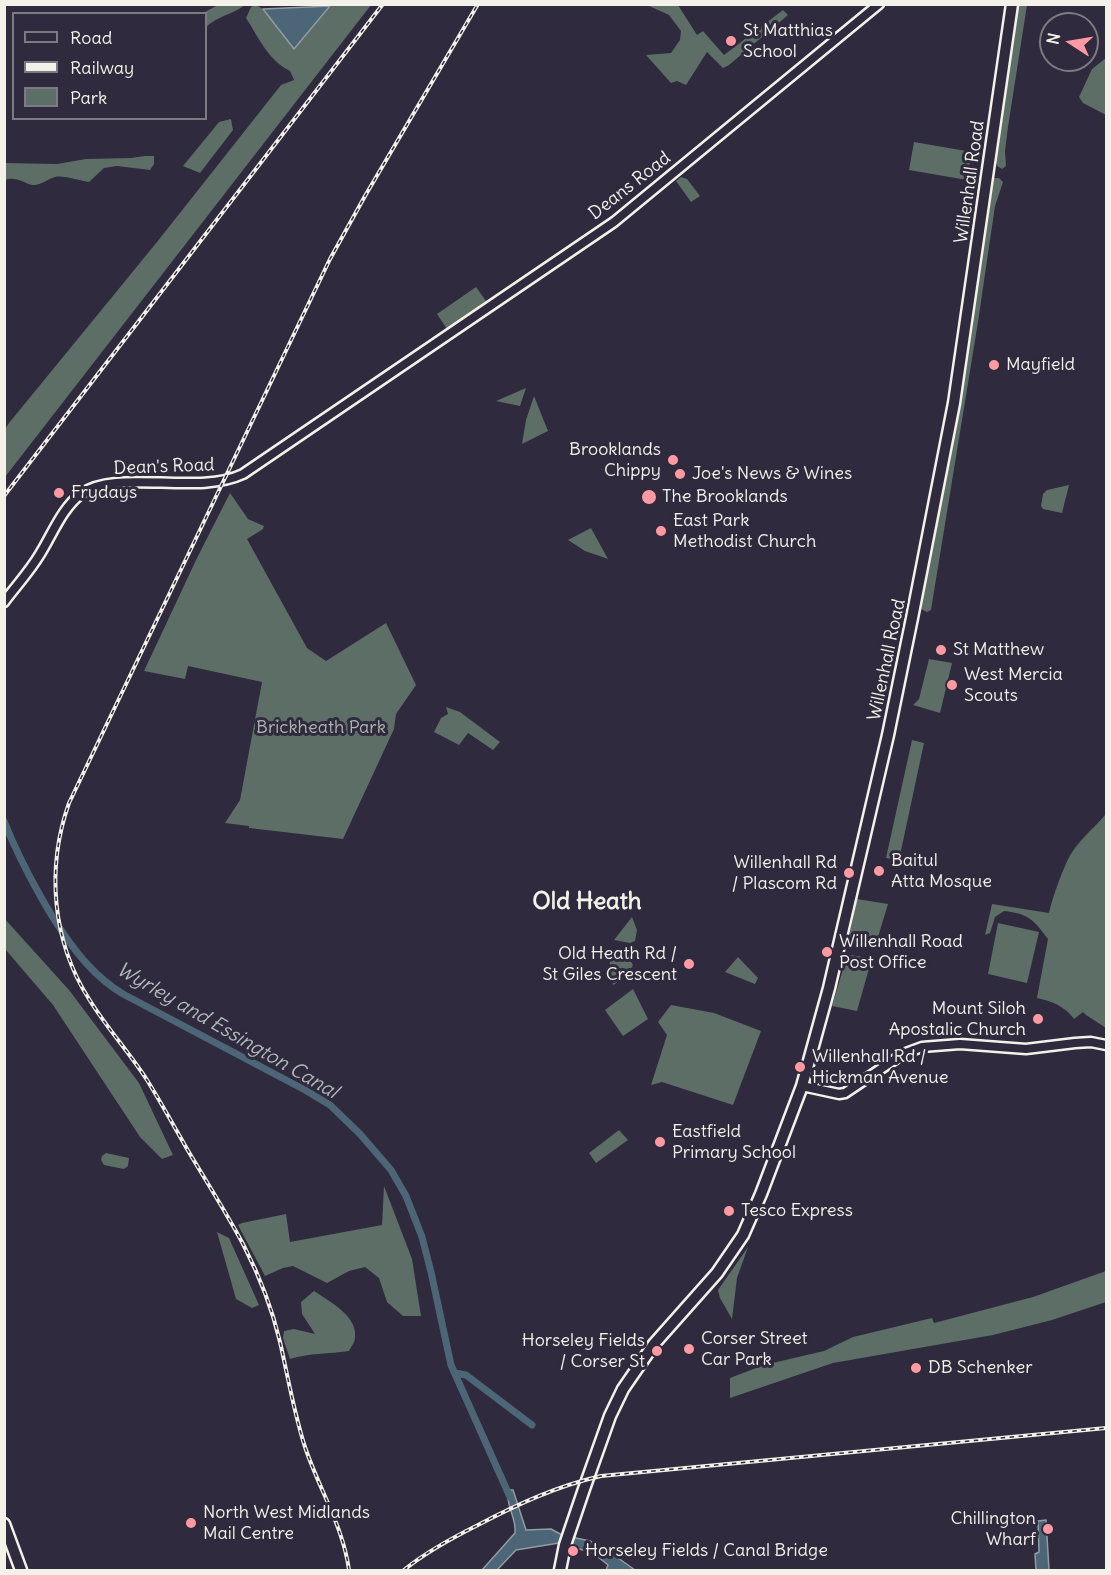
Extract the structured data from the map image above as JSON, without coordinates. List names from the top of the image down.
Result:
{
  "streets": {
    "main road": ["Willenhall Road"],
    "street": ["Deans Road", "Dean's Road"]
  },
  "crossings": [
    ["Deans Road", "Dean's Road"]
  ],
  "districts": ["Old Heath"],
  "water": ["Wyrley and Essington Canal"],
  "parks": ["Brickheath Park"],
  "places": [
    "St Matthias School",
    "Mayfield",
    "Brooklands Chippy",
    "Joe's News & Wines",
    "Frydays",
    "The Brooklands",
    "East Park Methodist Church",
    "St Matthew",
    "West Mercia Scouts",
    "Baitul Atta Mosque",
    "Willenhall Rd / Plascom Rd",
    "Willenhall Road Post Office",
    "Old Heath Rd / St Giles Crescent",
    "Mount Siloh Apostalic Church",
    "Willenhall Rd / Hickman Avenue",
    "Eastfield Primary School",
    "Tesco Express",
    "Corser Street Car Park",
    "Horseley Fields / Corser St",
    "DB Schenker",
    "North West Midlands Mail Centre",
    "Chillington Wharf",
    "Horseley Fields / Canal Bridge"
  ],
  "legend": ["Road", "Railway", "Park"],
  "north": "left"
}
